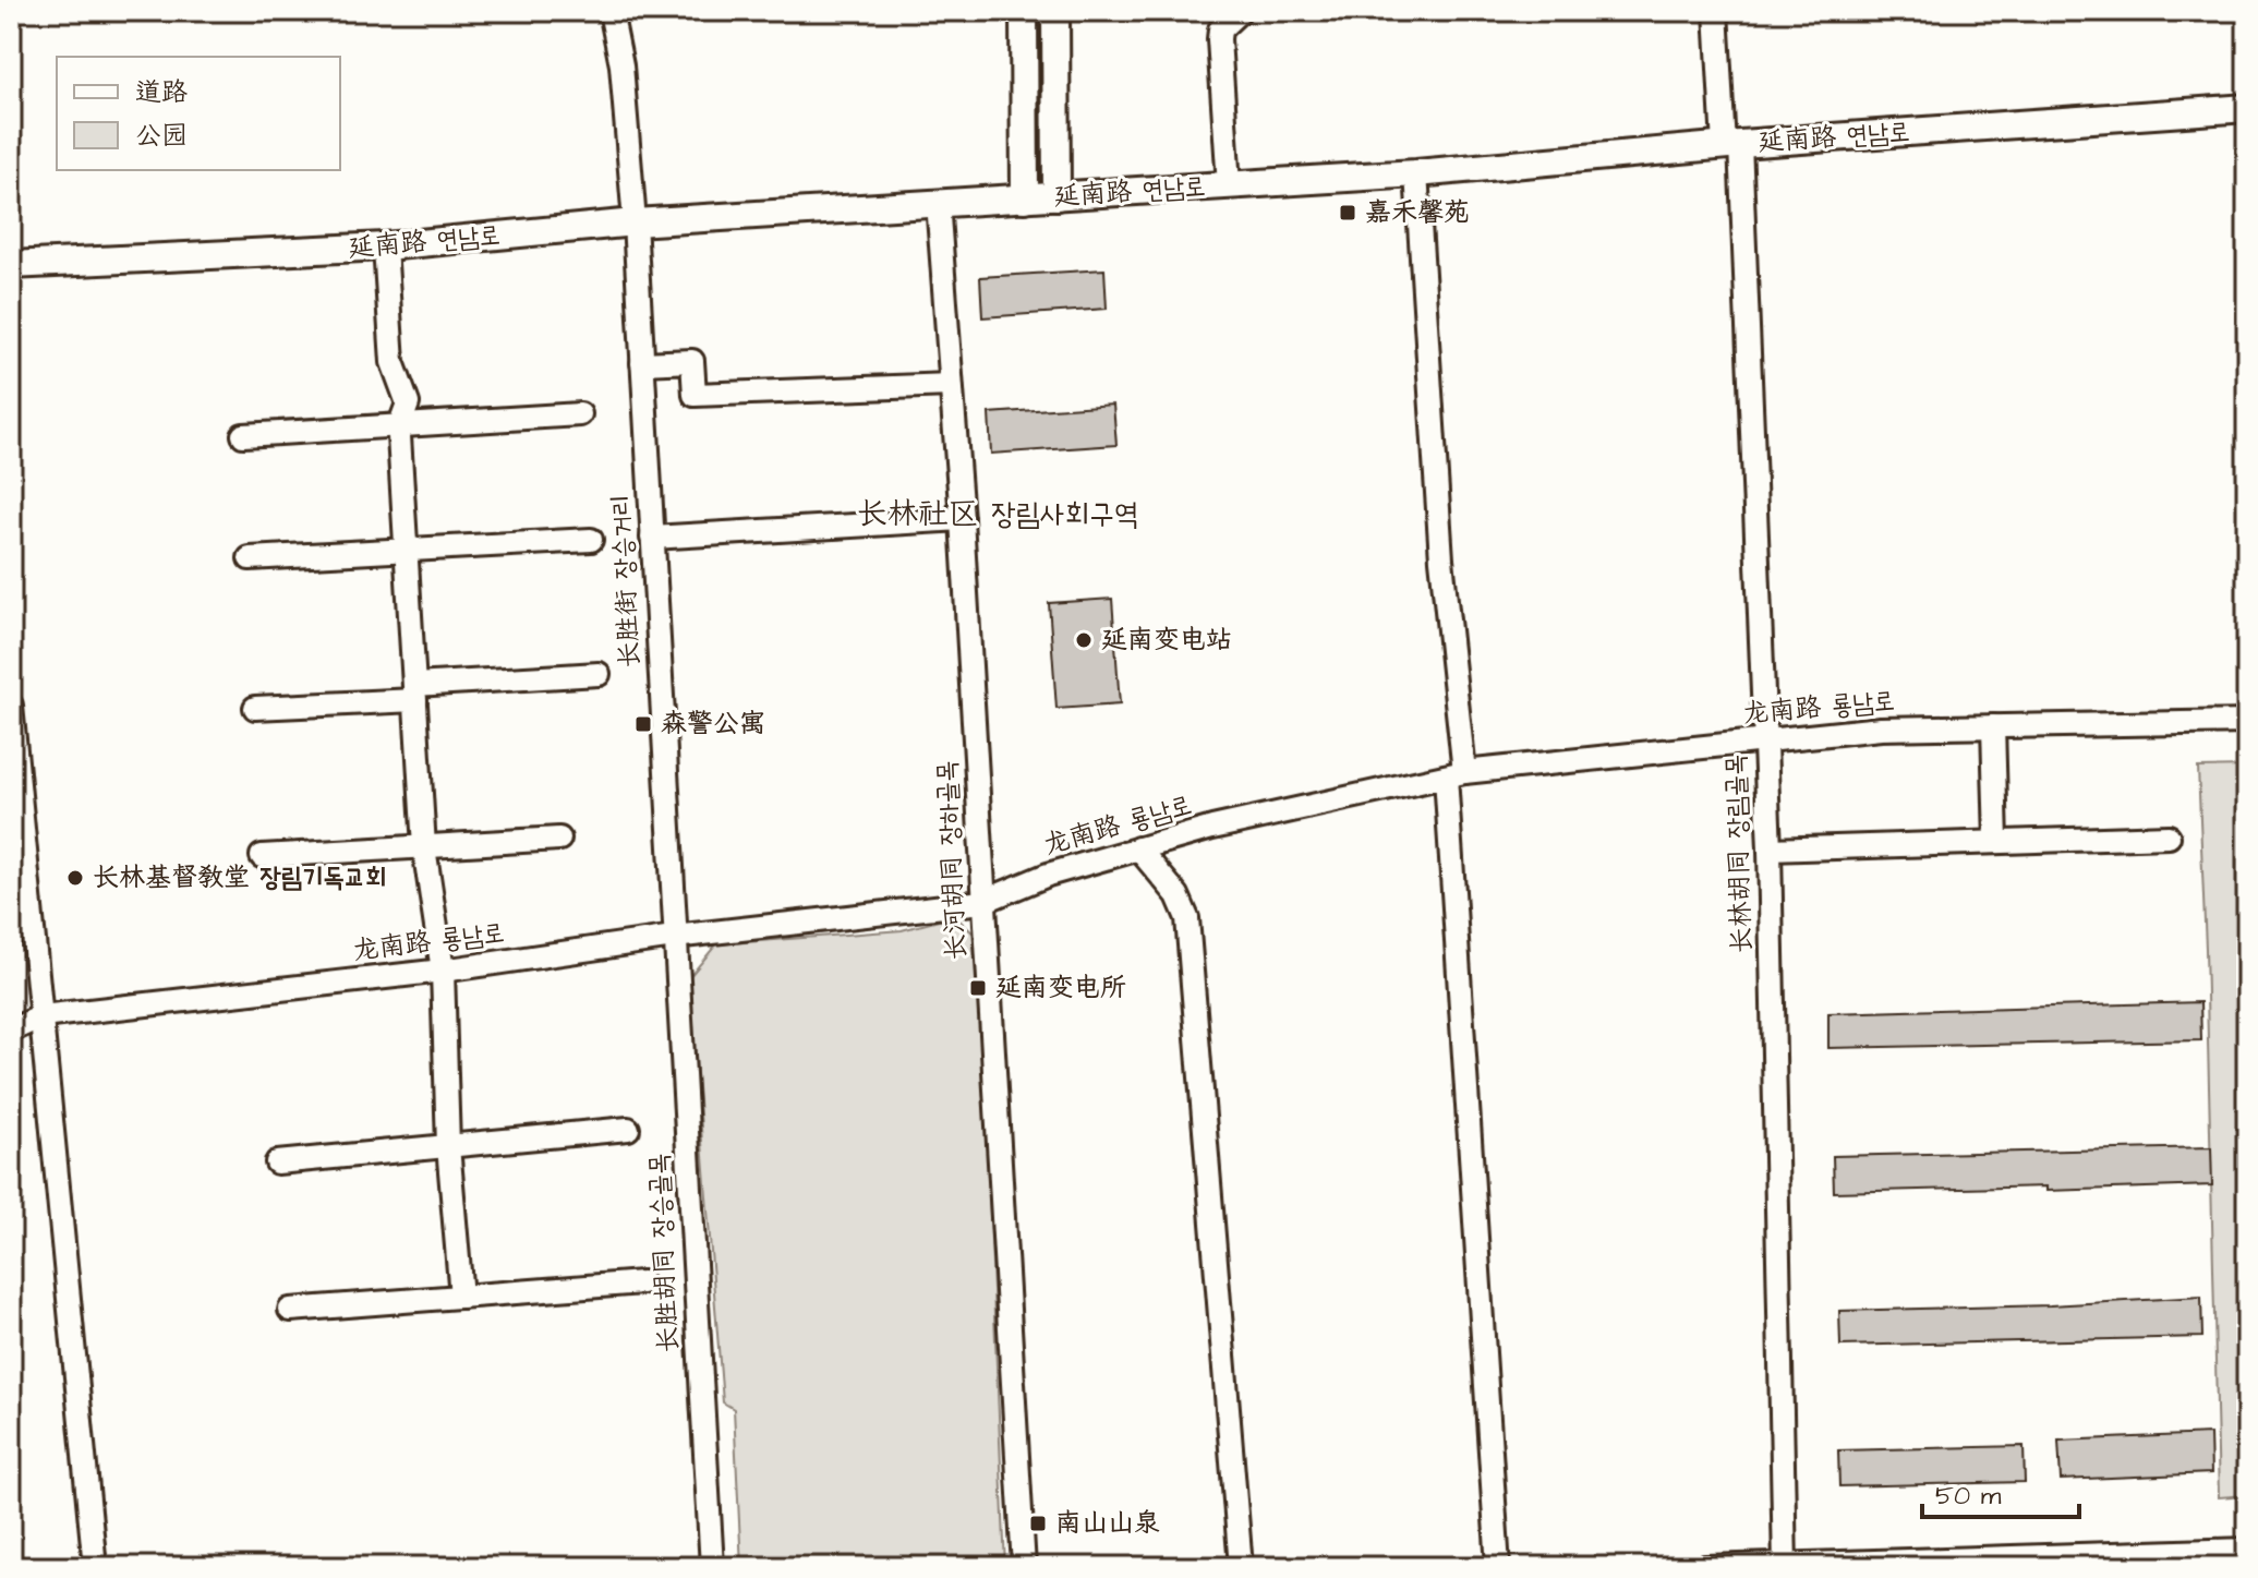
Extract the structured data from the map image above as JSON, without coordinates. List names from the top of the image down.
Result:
{
  "streets": {
    "main road": ["延南路 연남로"],
    "street": [
      "长胜街 장승거리",
      "龙南路 룡남로",
      "长林胡同 장림골목",
      "长河胡同 장하골목",
      "长胜胡同 장승골목"
    ]
  },
  "crossings": [
    ["延南路 연남로", "长胜街 장승거리"],
    ["延南路 연남로", "长林胡同 장림골목"],
    ["延南路 연남로", "长河胡同 장하골목"],
    ["长胜街 장승거리", "龙南路 룡남로"],
    ["长胜街 장승거리", "长胜胡同 장승골목"],
    ["龙南路 룡남로", "长林胡同 장림골목"],
    ["龙南路 룡남로", "长河胡同 장하골목"],
    ["龙南路 룡남로", "长胜胡同 장승골목"]
  ],
  "districts": ["长林社区 장림사회구역"],
  "places": {
    "transit": [
      "嘉禾馨苑",
      "森警公寓",
      "延南变电所",
      "南山山泉"
    ],
    "other": ["延南变电站", "长林基督教堂 장림기독교회"]
  },
  "legend": ["道路", "公园"],
  "scale_bar": "50 m"
}
